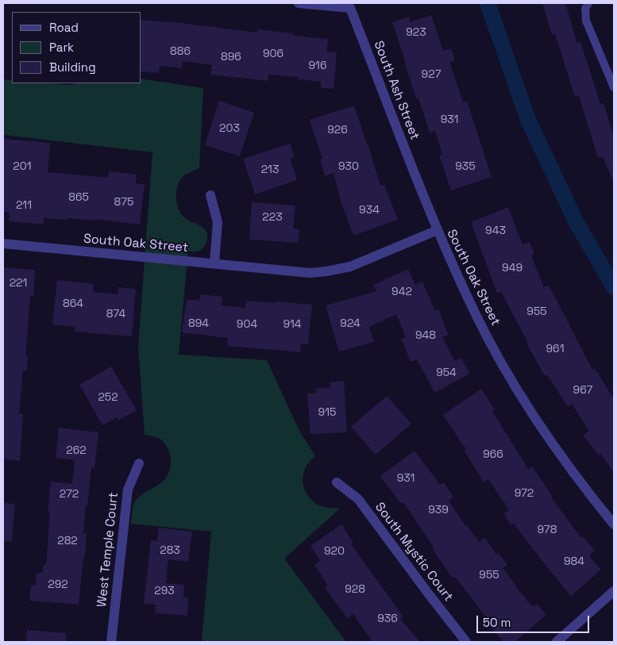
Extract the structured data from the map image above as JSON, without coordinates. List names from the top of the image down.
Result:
{
  "streets": {
    "street": [
      "South Ash Street",
      "South Oak Street",
      "West Temple Court",
      "South Mystic Court"
    ]
  },
  "crossings": [
    ["South Ash Street", "South Oak Street"]
  ],
  "house_numbers": [
    "923",
    "886",
    "906",
    "896",
    "916",
    "927",
    "931",
    "203",
    "926",
    "201",
    "930",
    "935",
    "213",
    "865",
    "875",
    "211",
    "934",
    "223",
    "943",
    "949",
    "221",
    "942",
    "864",
    "955",
    "874",
    "894",
    "924",
    "904",
    "914",
    "948",
    "961",
    "954",
    "967",
    "252",
    "915",
    "262",
    "966",
    "931",
    "972",
    "272",
    "939",
    "978",
    "282",
    "283",
    "920",
    "984",
    "955",
    "292",
    "928",
    "293",
    "936"
  ],
  "legend": ["Road", "Park", "Building"],
  "scale_bar": "50 m"
}
